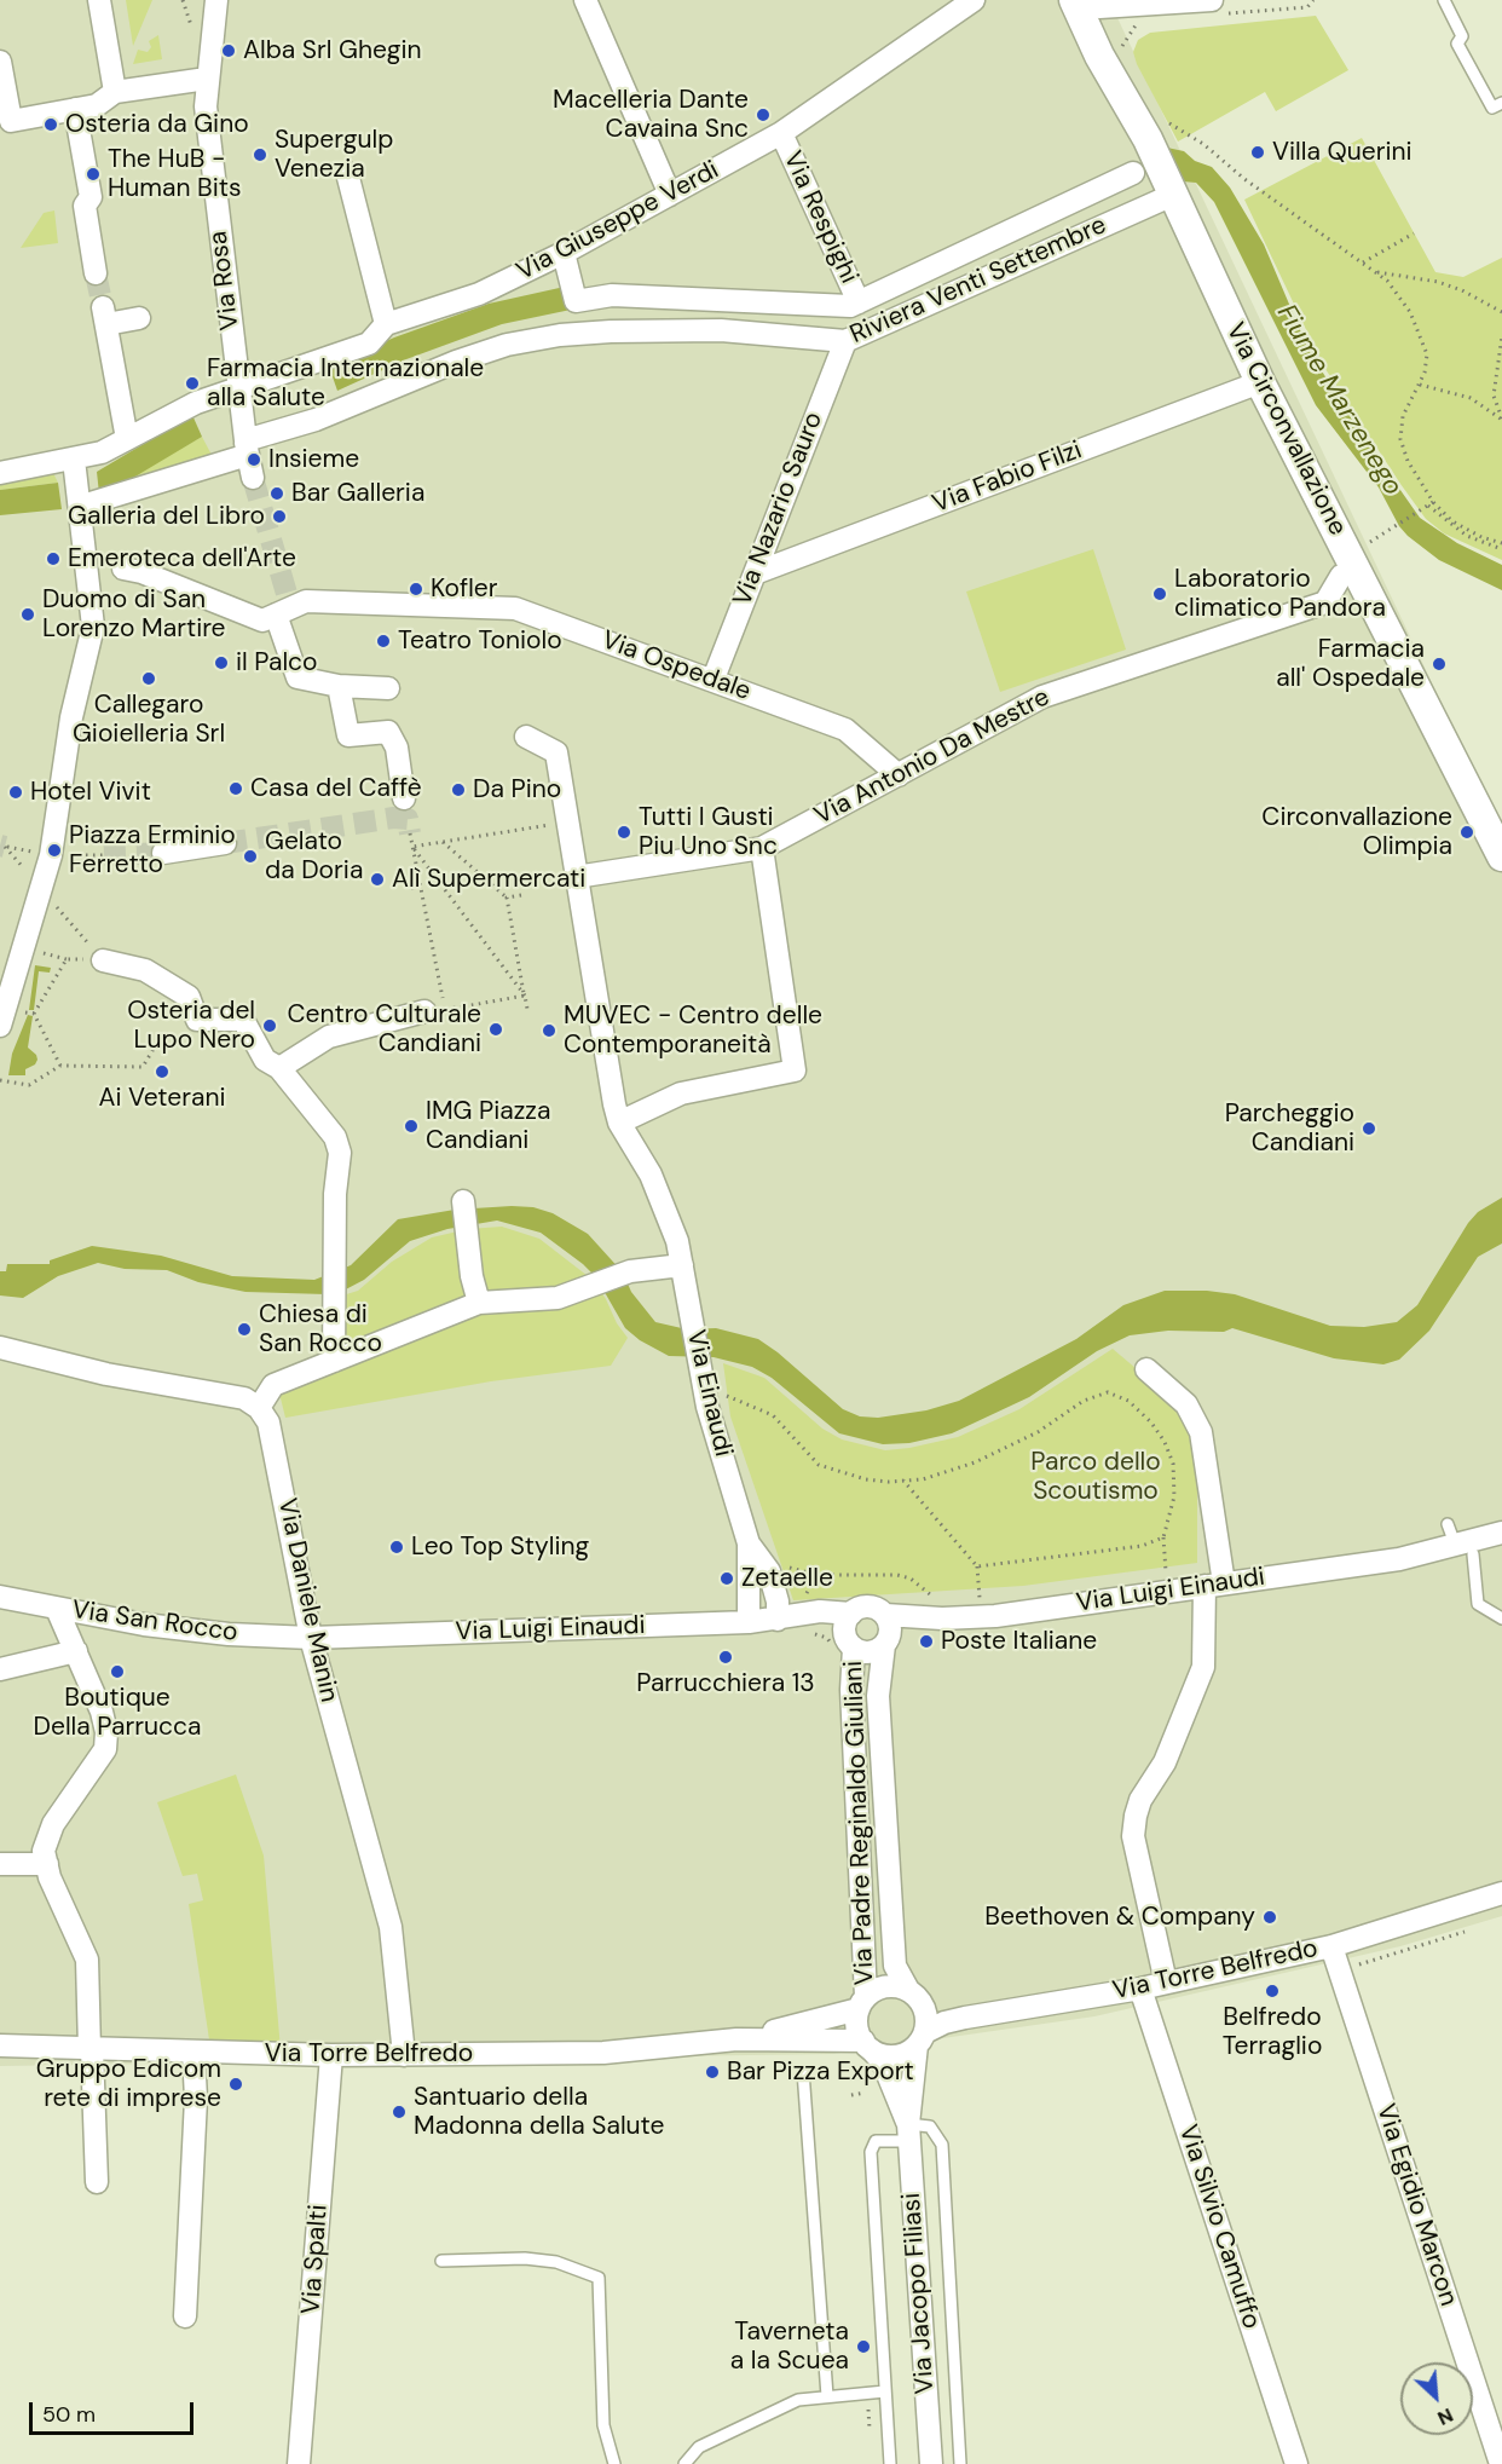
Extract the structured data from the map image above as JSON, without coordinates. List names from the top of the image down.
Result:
{
  "streets": {
    "street": [
      "Via Respighi",
      "Via Giuseppe Verdi",
      "Via Rosa",
      "Riviera Venti Settembre",
      "Via Circonvallazione",
      "Via Fabio Filzi",
      "Via Nazario Sauro",
      "Via Ospedale",
      "Via Antonio Da Mestre",
      "Via Einaudi",
      "Via Luigi Einaudi",
      "Via Daniele Manin",
      "Via San Rocco",
      "Via Padre Reginaldo Giuliani",
      "Via Torre Belfredo",
      "Via Egidio Marcon",
      "Via Silvio Camuffo",
      "Via Spalti",
      "Via Jacopo Filiasi"
    ]
  },
  "crossings": [
    ["Via Respighi", "Via Giuseppe Verdi"],
    ["Via Giuseppe Verdi", "Via Rosa"],
    ["Via Rosa", "Riviera Venti Settembre"],
    ["Riviera Venti Settembre", "Via Circonvallazione"],
    ["Riviera Venti Settembre", "Via Nazario Sauro"],
    ["Via Circonvallazione", "Via Fabio Filzi"],
    ["Via Fabio Filzi", "Via Nazario Sauro"],
    ["Via Nazario Sauro", "Via Ospedale"],
    ["Via Ospedale", "Via Antonio Da Mestre"],
    ["Via Luigi Einaudi", "Via Daniele Manin"],
    ["Via Luigi Einaudi", "Via San Rocco"],
    ["Via Luigi Einaudi", "Via Padre Reginaldo Giuliani"],
    ["Via Daniele Manin", "Via San Rocco"],
    ["Via Daniele Manin", "Via Torre Belfredo"],
    ["Via Padre Reginaldo Giuliani", "Via Torre Belfredo"],
    ["Via Padre Reginaldo Giuliani", "Via Jacopo Filiasi"],
    ["Via Torre Belfredo", "Via Egidio Marcon"],
    ["Via Torre Belfredo", "Via Silvio Camuffo"],
    ["Via Torre Belfredo", "Via Spalti"],
    ["Via Torre Belfredo", "Via Jacopo Filiasi"]
  ],
  "water": ["Fiume Marzenego"],
  "parks": ["Parco dello Scoutismo"],
  "places": [
    "Alba Srl Ghegin",
    "Macelleria Dante Cavaina Snc",
    "Osteria da Gino",
    "Villa Querini",
    "Supergulp Venezia",
    "The HuB - Human Bits",
    "Farmacia Internazionale alla Salute",
    "Insieme",
    "Bar Galleria",
    "Galleria del Libro",
    "Emeroteca dell'Arte",
    "Kofler",
    "Laboratorio climatico Pandora",
    "Duomo di San Lorenzo Martire",
    "Teatro Toniolo",
    "il Palco",
    "Farmacia all' Ospedale",
    "Callegaro Gioielleria Srl",
    "Casa del Caffè",
    "Da Pino",
    "Hotel Vivit",
    "Tutti I Gusti Piu Uno Snc",
    "Circonvallazione Olimpia",
    "Piazza Erminio Ferretto",
    "Gelato da Doria",
    "Alì Supermercati",
    "Osteria del Lupo Nero",
    "Centro Culturale Candiani",
    "MUVEC - Centro delle Contemporaneità",
    "Ai Veterani",
    "IMG Piazza Candiani",
    "Parcheggio Candiani",
    "Chiesa di San Rocco",
    "Leo Top Styling",
    "Zetaelle",
    "Poste Italiane",
    "Parrucchiera 13",
    "Boutique Della Parrucca",
    "Beethoven & Company",
    "Belfredo Terraglio",
    "Bar Pizza Export",
    "Gruppo Edicom rete di imprese",
    "Santuario della Madonna della Salute",
    "Taverneta a la Scuea"
  ],
  "scale_bar": "50 m",
  "north": "bottom right"
}
